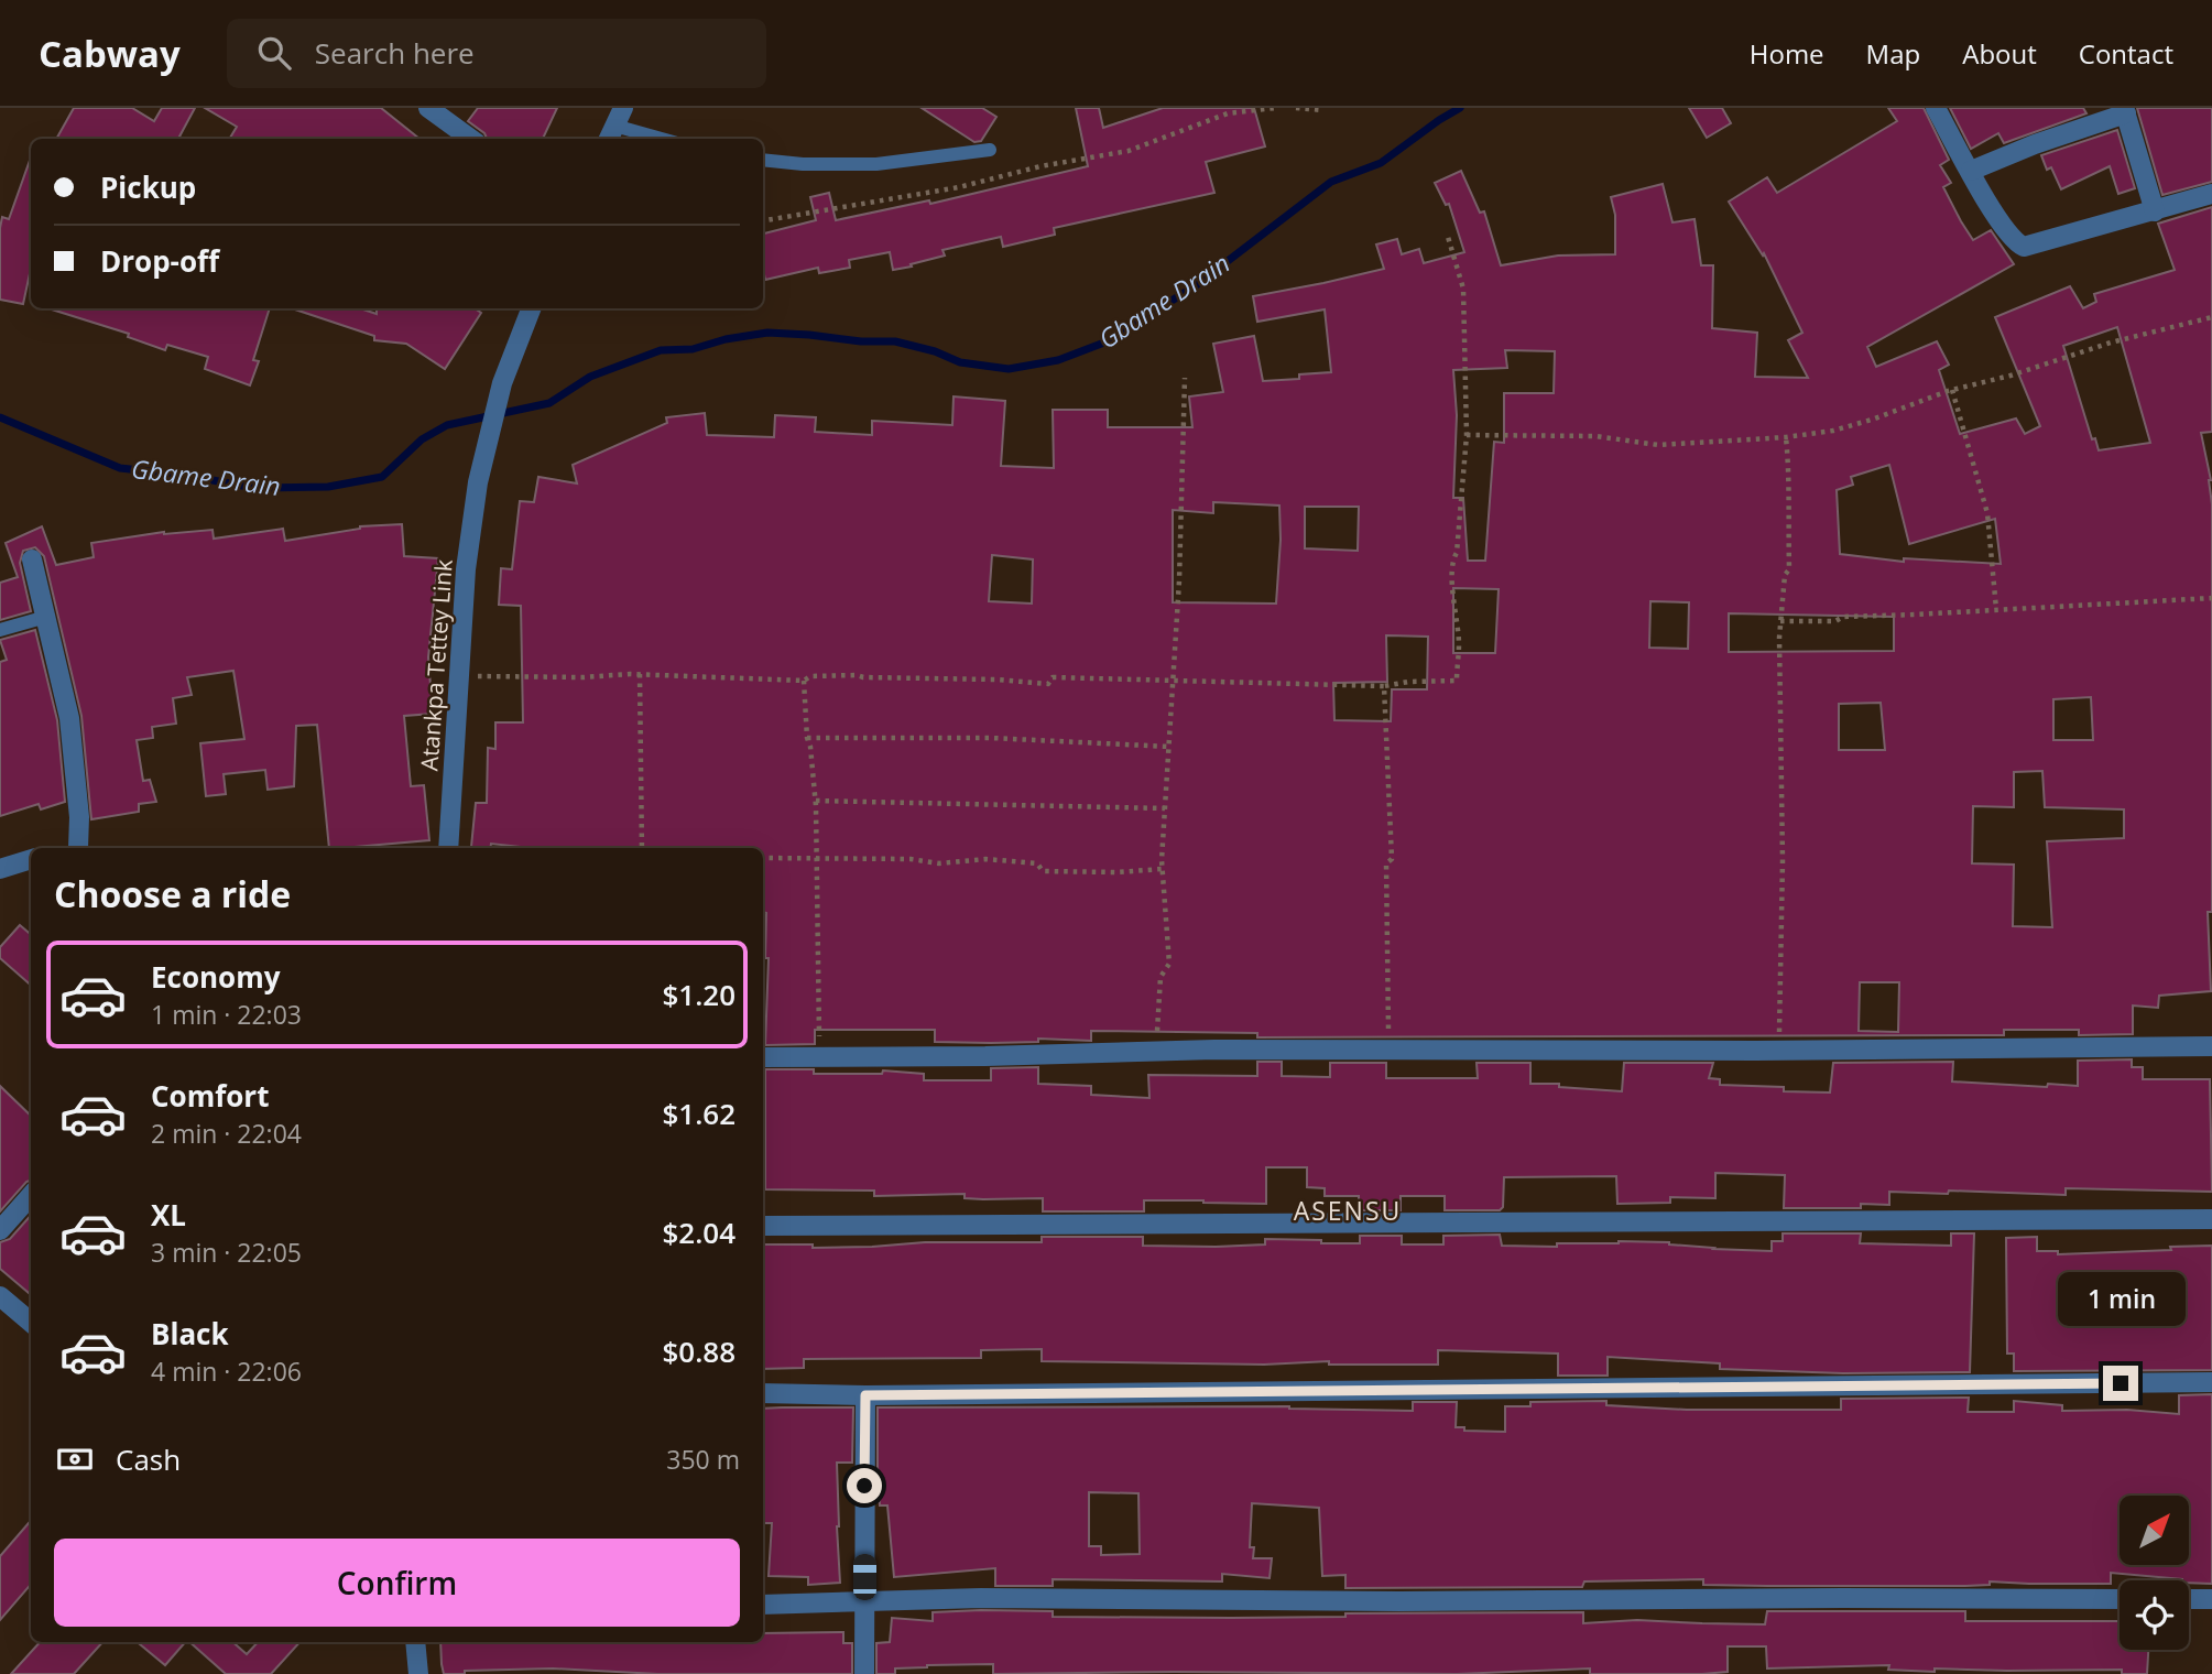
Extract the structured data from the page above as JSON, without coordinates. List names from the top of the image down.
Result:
{
  "streets": {
    "street": ["Atankpa Tettey Link"]
  },
  "districts": ["ASENSU"],
  "water": ["Gbame Drain"],
  "north": "top right",
  "page": {
    "header": "Cabway",
    "search": "Search here",
    "nav": [
      "Home",
      "Map",
      "About",
      "Contact"
    ],
    "banner": ["Pickup", "Drop-off"],
    "heading": "Choose a ride",
    "list": [
      {
        "name": "Economy",
        "note": "1 min · 22:03",
        "value": "$1.20"
      },
      {
        "name": "Comfort",
        "note": "2 min · 22:04",
        "value": "$1.62"
      },
      {
        "name": "XL",
        "note": "3 min · 22:05",
        "value": "$2.04"
      },
      {
        "name": "Black",
        "note": "4 min · 22:06",
        "value": "$0.88"
      }
    ],
    "bubble": "1 min",
    "pay": ["Cash", "350 m"],
    "buttons": "Confirm"
  }
}
